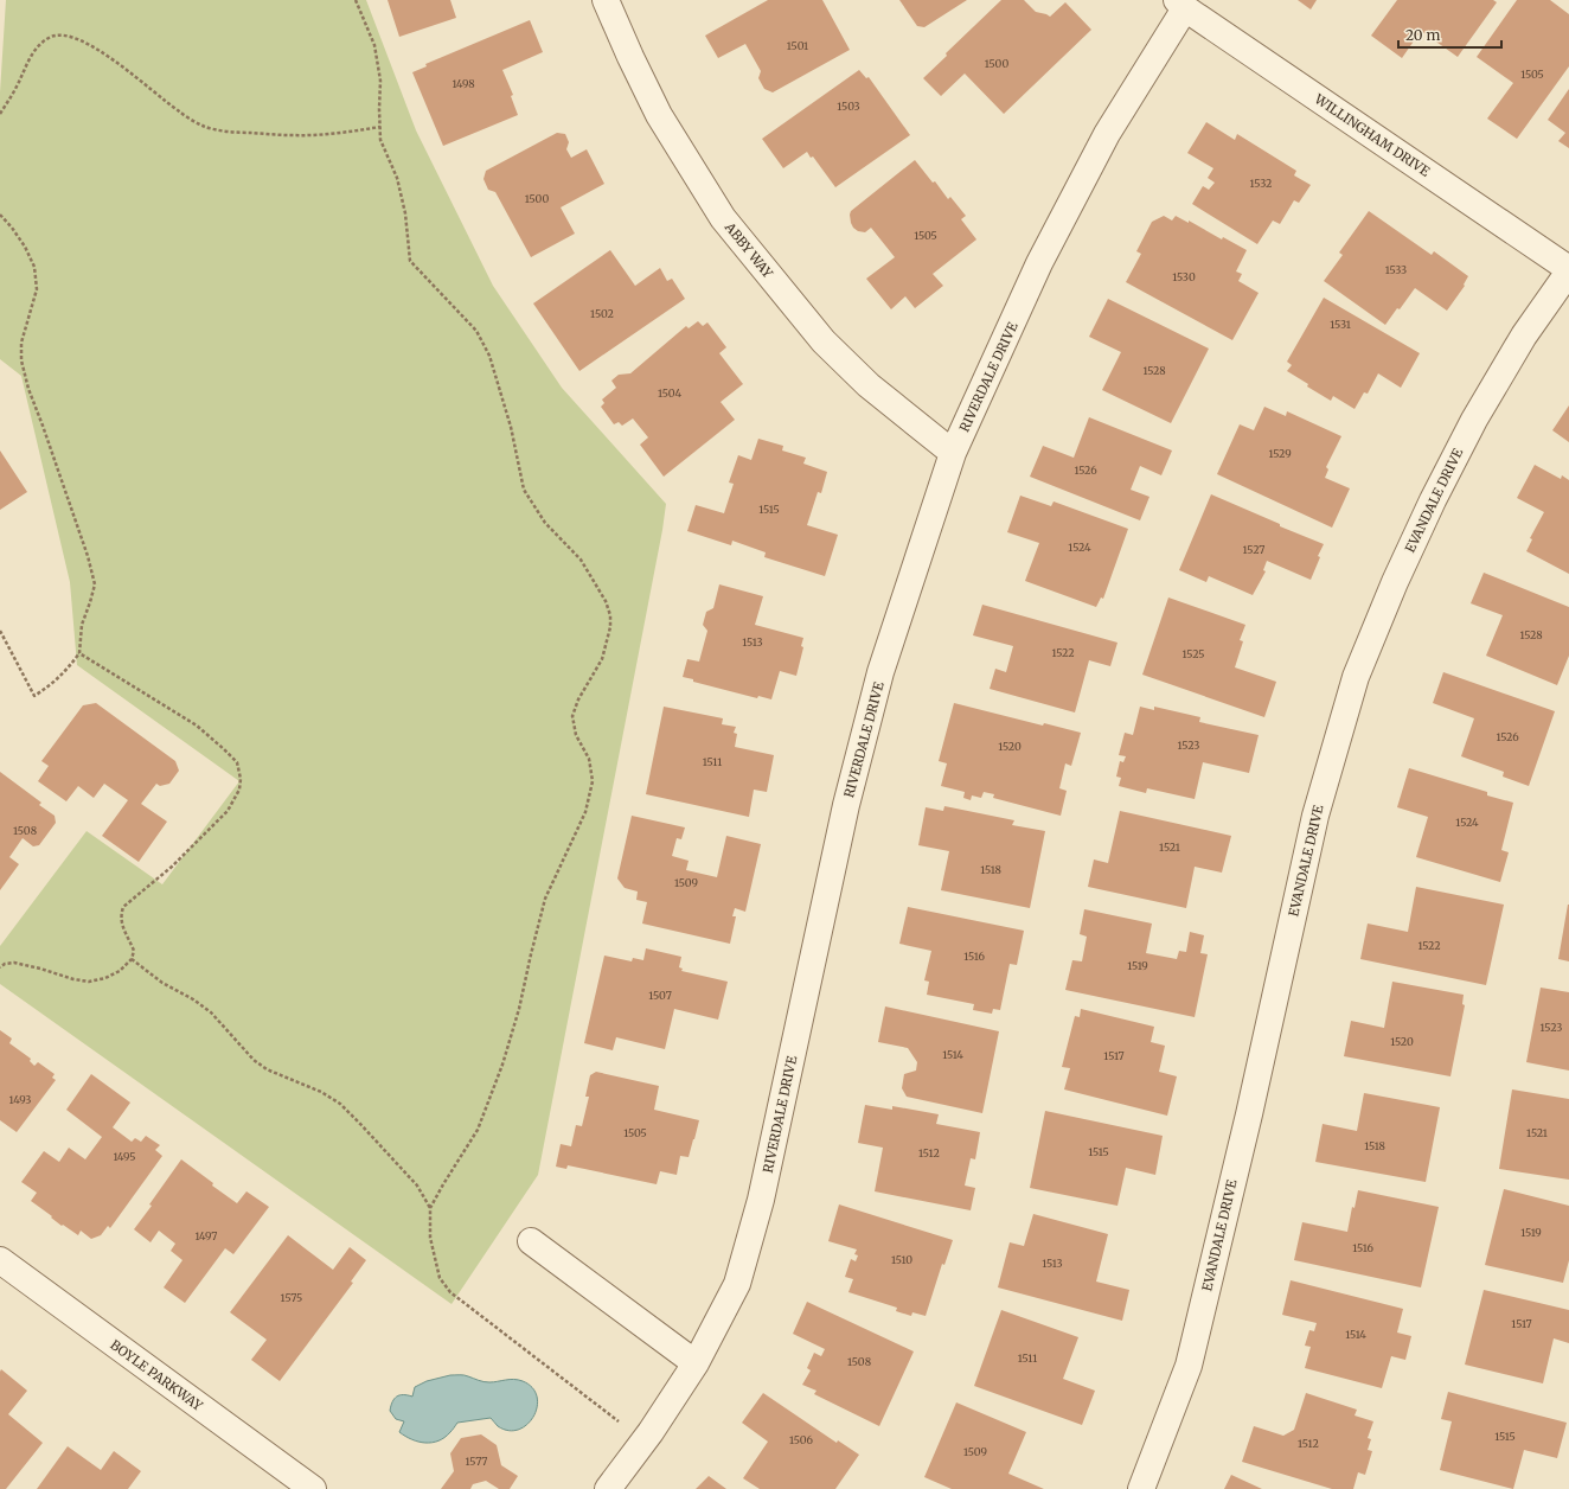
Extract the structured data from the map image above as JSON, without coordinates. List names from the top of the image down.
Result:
{
  "streets": {
    "street": [
      "WILLINGHAM DRIVE",
      "ABBY WAY",
      "RIVERDALE DRIVE",
      "EVANDALE DRIVE",
      "BOYLE PARKWAY"
    ]
  },
  "crossings": [
    ["WILLINGHAM DRIVE", "RIVERDALE DRIVE"],
    ["WILLINGHAM DRIVE", "EVANDALE DRIVE"],
    ["ABBY WAY", "RIVERDALE DRIVE"]
  ],
  "house_numbers": [
    "1501",
    "1500",
    "1505",
    "1498",
    "1503",
    "1532",
    "1500",
    "1505",
    "1533",
    "1530",
    "1502",
    "1531",
    "1528",
    "1504",
    "1529",
    "1526",
    "1515",
    "1524",
    "1527",
    "1528",
    "1513",
    "1522",
    "1525",
    "1526",
    "1523",
    "1520",
    "1511",
    "1524",
    "1508",
    "1521",
    "1518",
    "1509",
    "1522",
    "1516",
    "1519",
    "1507",
    "1523",
    "1520",
    "1514",
    "1517",
    "1493",
    "1505",
    "1521",
    "1518",
    "1515",
    "1512",
    "1495",
    "1519",
    "1497",
    "1516",
    "1510",
    "1513",
    "1575",
    "1517",
    "1514",
    "1511",
    "1508",
    "1515",
    "1506",
    "1512",
    "1509",
    "1577"
  ],
  "scale_bar": "20 m"
}
